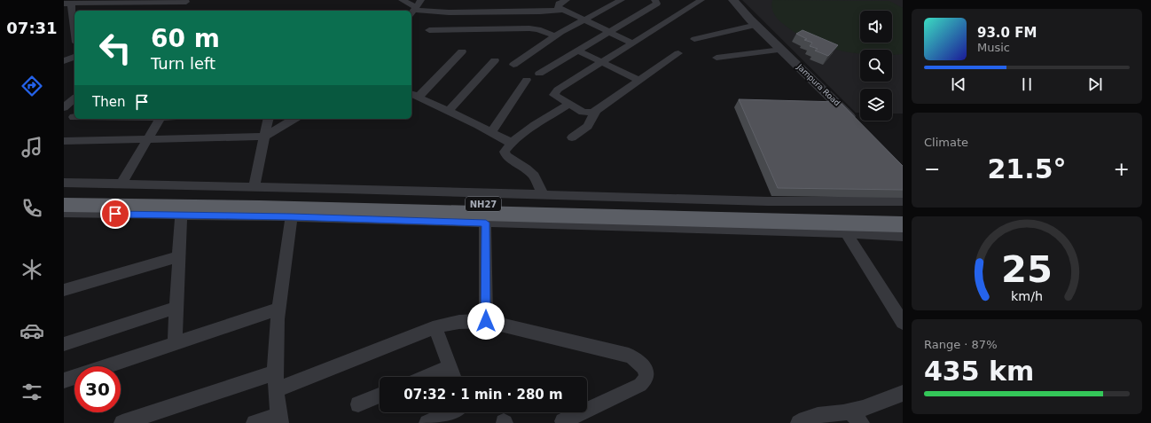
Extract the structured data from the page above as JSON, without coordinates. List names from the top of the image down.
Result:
{
  "streets": {
    "highway": ["NH27"],
    "street": ["Jampura Road"]
  },
  "page": {
    "tabs": "07:31",
    "turn": ["60 m", "Turn left"],
    "song": ["93.0 FM", "Music"],
    "then": "Then",
    "tile": [
      "Climate",
      ["Range · 87%", "435 km"]
    ],
    "heat": ["−", "21.5°", "+"],
    "limit": "30",
    "trip": "07:32 · 1 min · 280 m",
    "gauge": ["25", "km/h"]
  }
}
